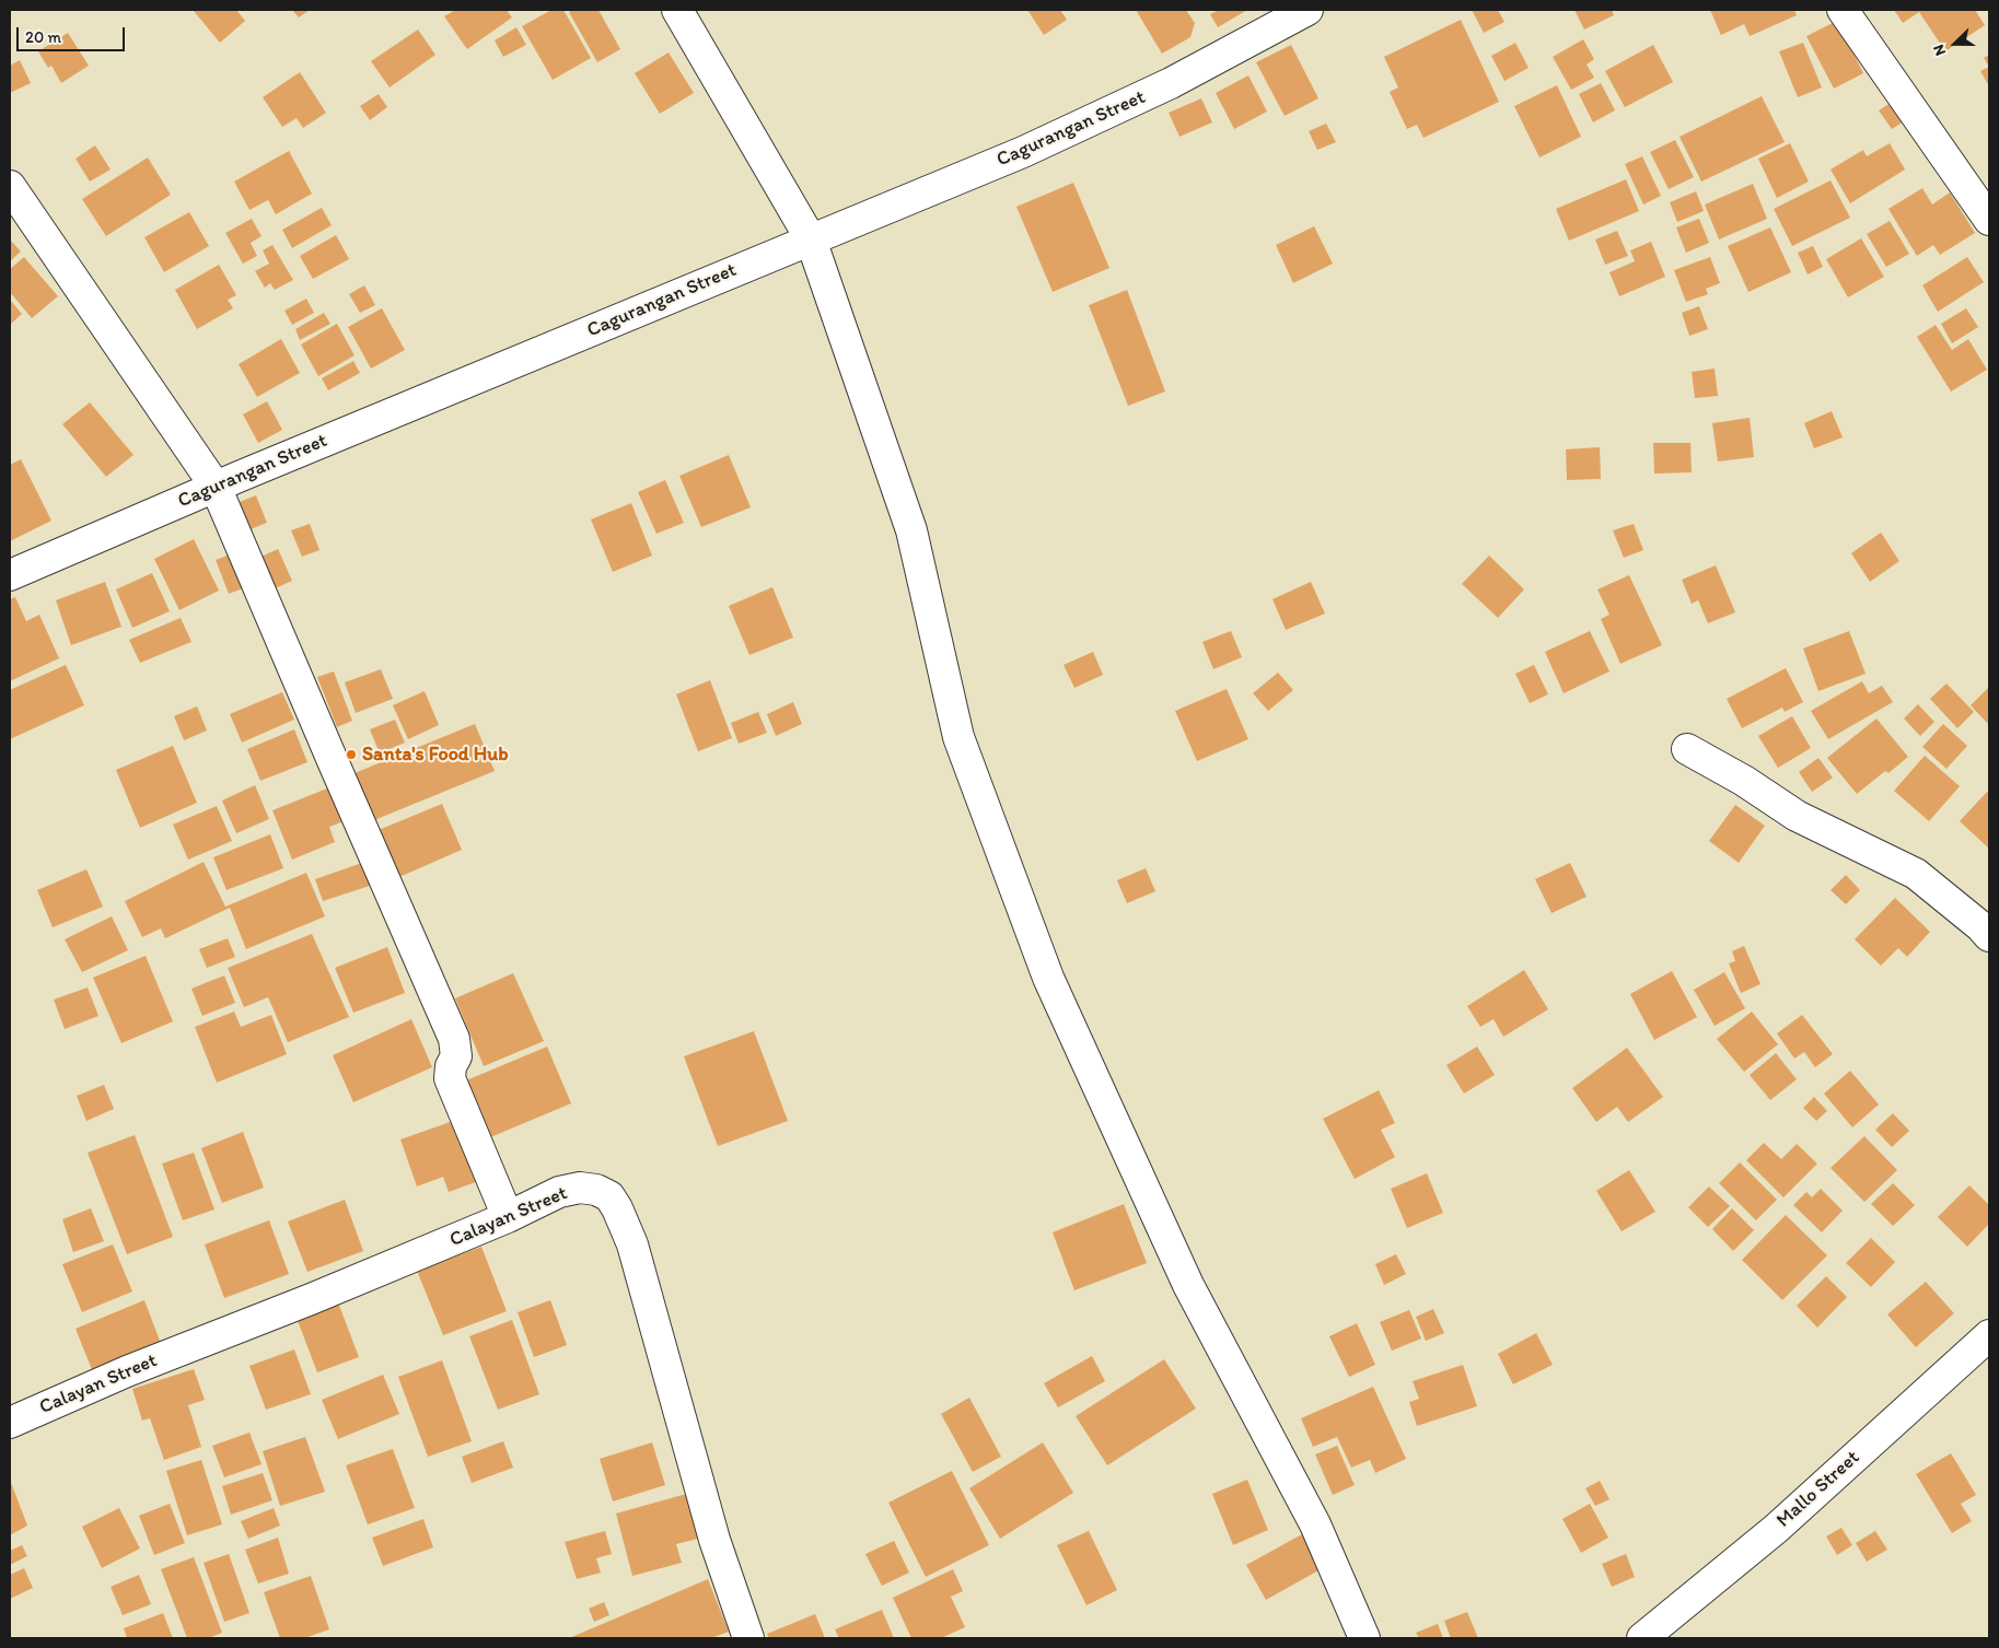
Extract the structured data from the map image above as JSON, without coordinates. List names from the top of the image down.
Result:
{
  "streets": {
    "street": ["Cagurangan Street", "Calayan Street", "Mallo Street"]
  },
  "places": ["Santa's Food Hub"],
  "scale_bar": "20 m",
  "north": "left"
}
